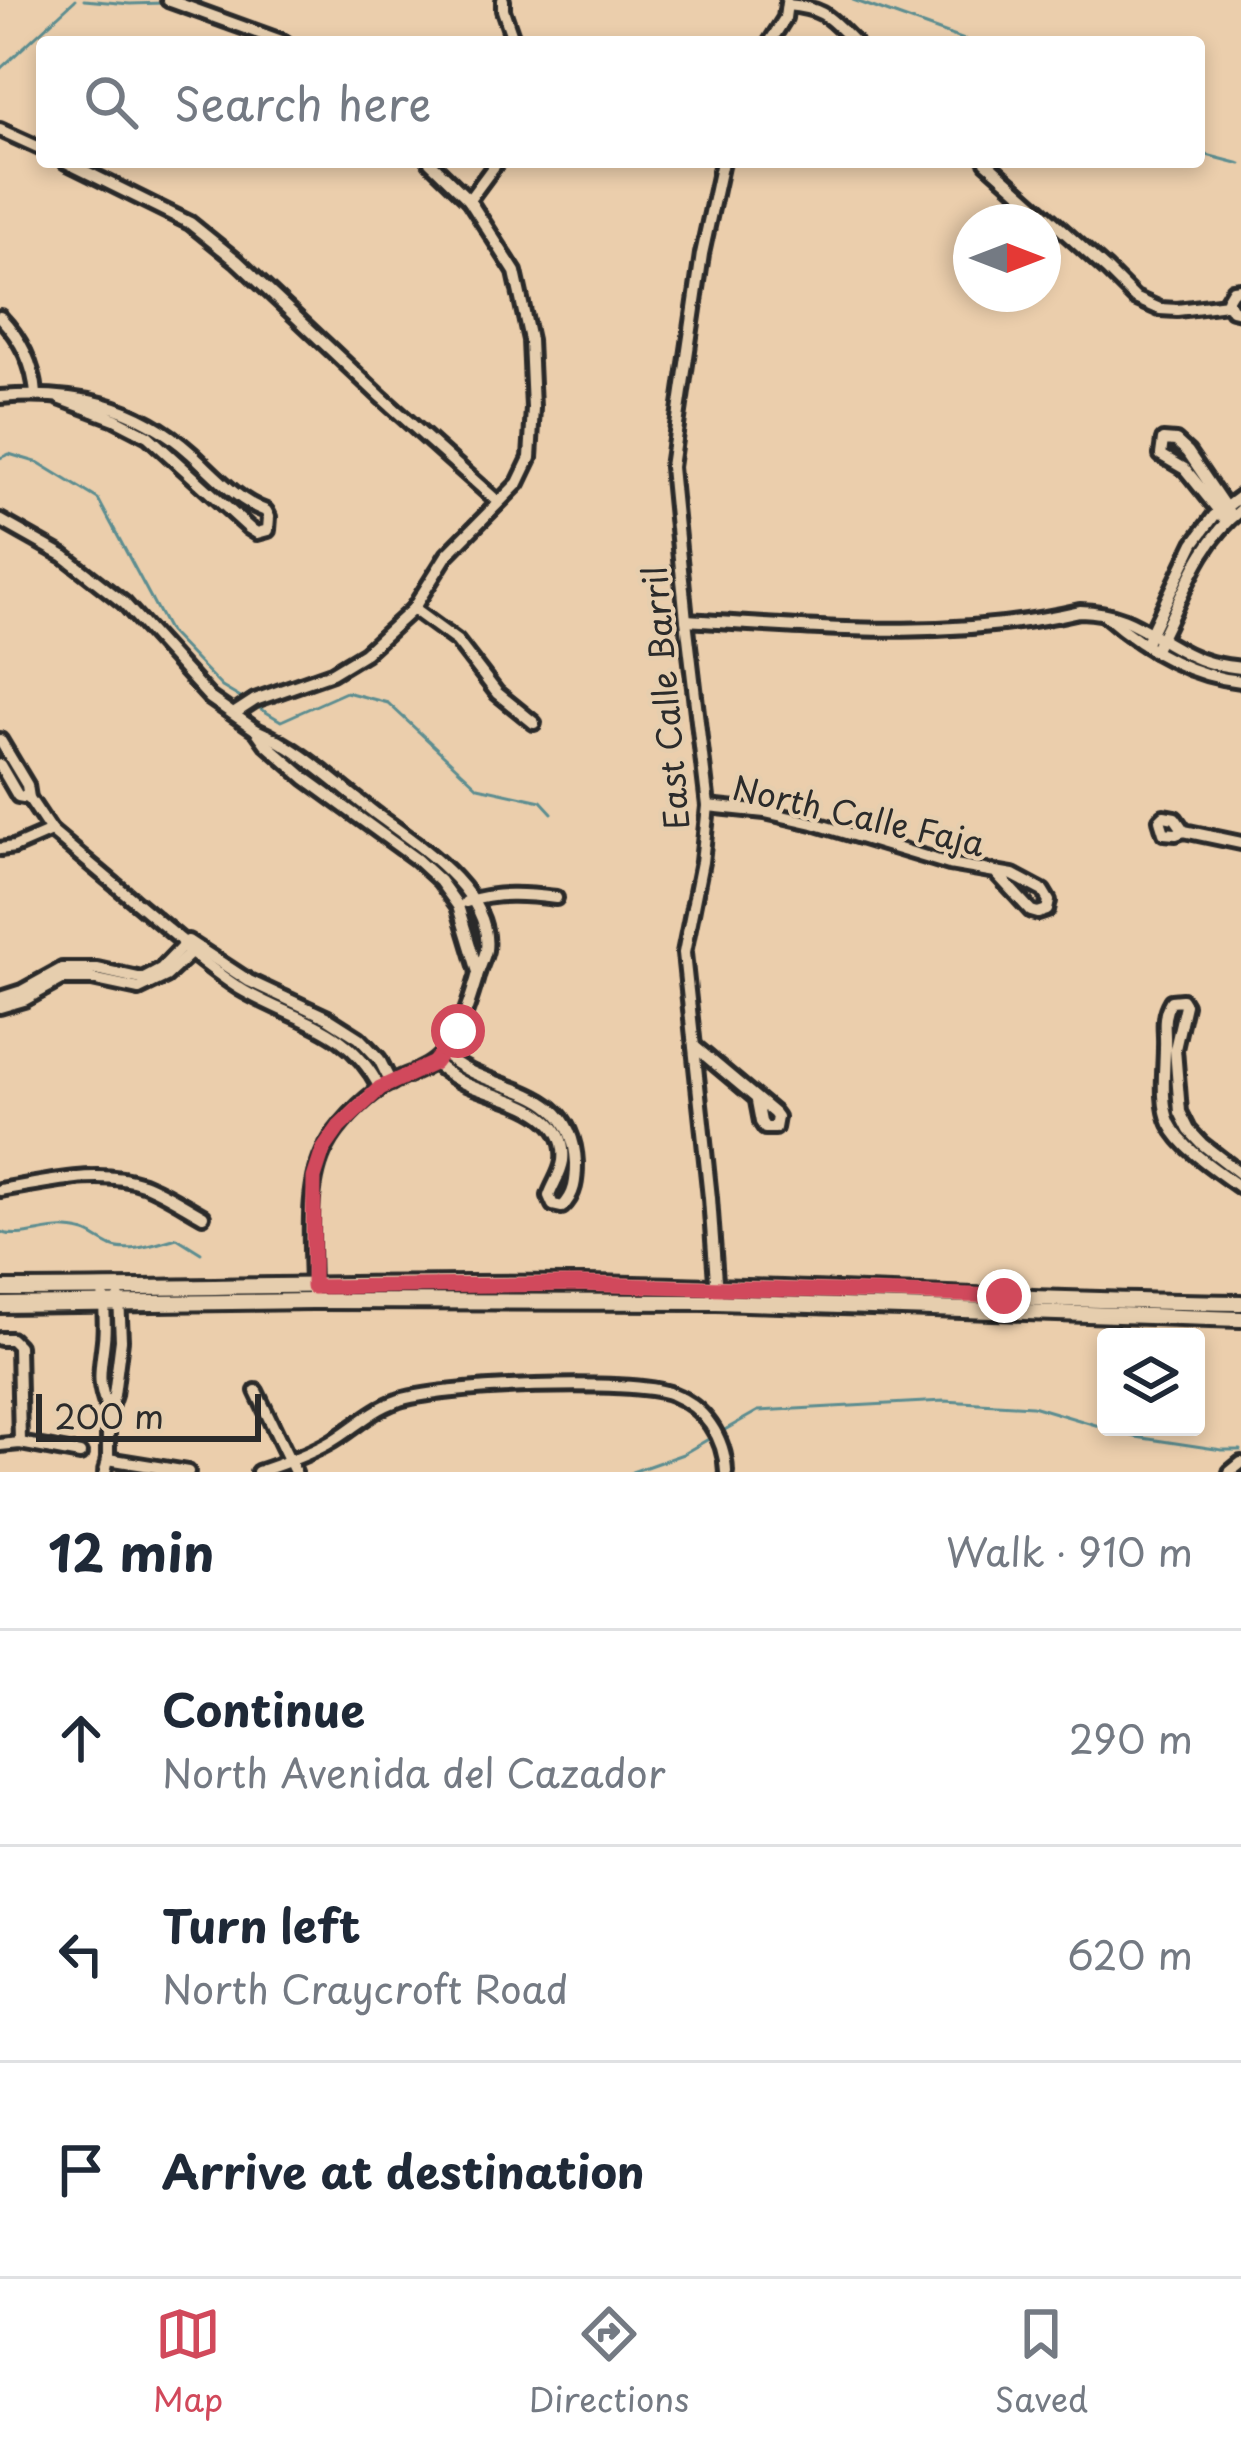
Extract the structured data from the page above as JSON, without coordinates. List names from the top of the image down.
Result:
{
  "streets": {
    "street": ["East Calle Barril", "North Calle Faja"]
  },
  "crossings": [
    ["East Calle Barril", "North Calle Faja"]
  ],
  "scale_bar": "200 m",
  "north": "right",
  "page": {
    "search": "Search here",
    "scale": "200 m",
    "heading": ["12 min", "Walk · 910 m"],
    "list": [
      ["Continue", "North Avenida del Cazador", "290 m"],
      ["Turn left", "North Craycroft Road", "620 m"],
      "Arrive at destination"
    ],
    "nav": ["Map", "Directions", "Saved"]
  }
}
